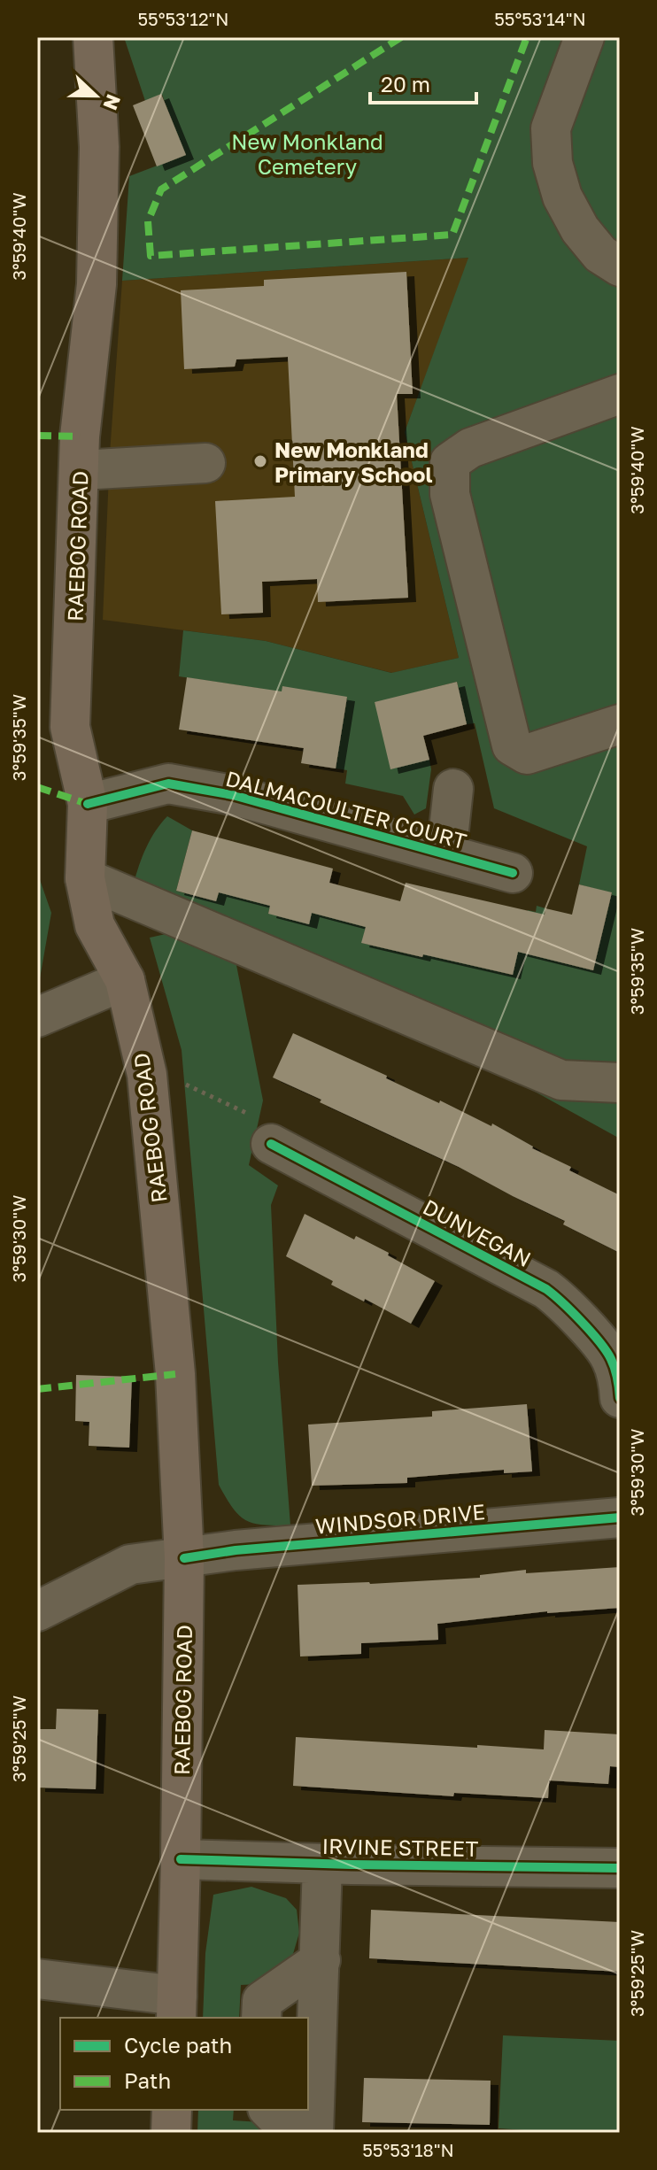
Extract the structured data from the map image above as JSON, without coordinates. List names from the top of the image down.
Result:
{
  "streets": {
    "main road": ["RAEBOG ROAD"],
    "street": [
      "DALMACOULTER COURT",
      "DUNVEGAN",
      "WINDSOR DRIVE",
      "IRVINE STREET"
    ]
  },
  "crossings": [
    ["RAEBOG ROAD", "DALMACOULTER COURT"],
    ["RAEBOG ROAD", "WINDSOR DRIVE"],
    ["RAEBOG ROAD", "IRVINE STREET"]
  ],
  "parks": ["New Monkland Cemetery"],
  "places": ["New Monkland Primary School"],
  "legend": ["Cycle path", "Path"],
  "scale_bar": "20 m",
  "north": "right",
  "coordinates": [
    "55°53'12\"N",
    "55°53'14\"N",
    "3°59'40\"W",
    "3°59'35\"W",
    "3°59'30\"W",
    "3°59'25\"W",
    "55°53'18\"N"
  ]
}
